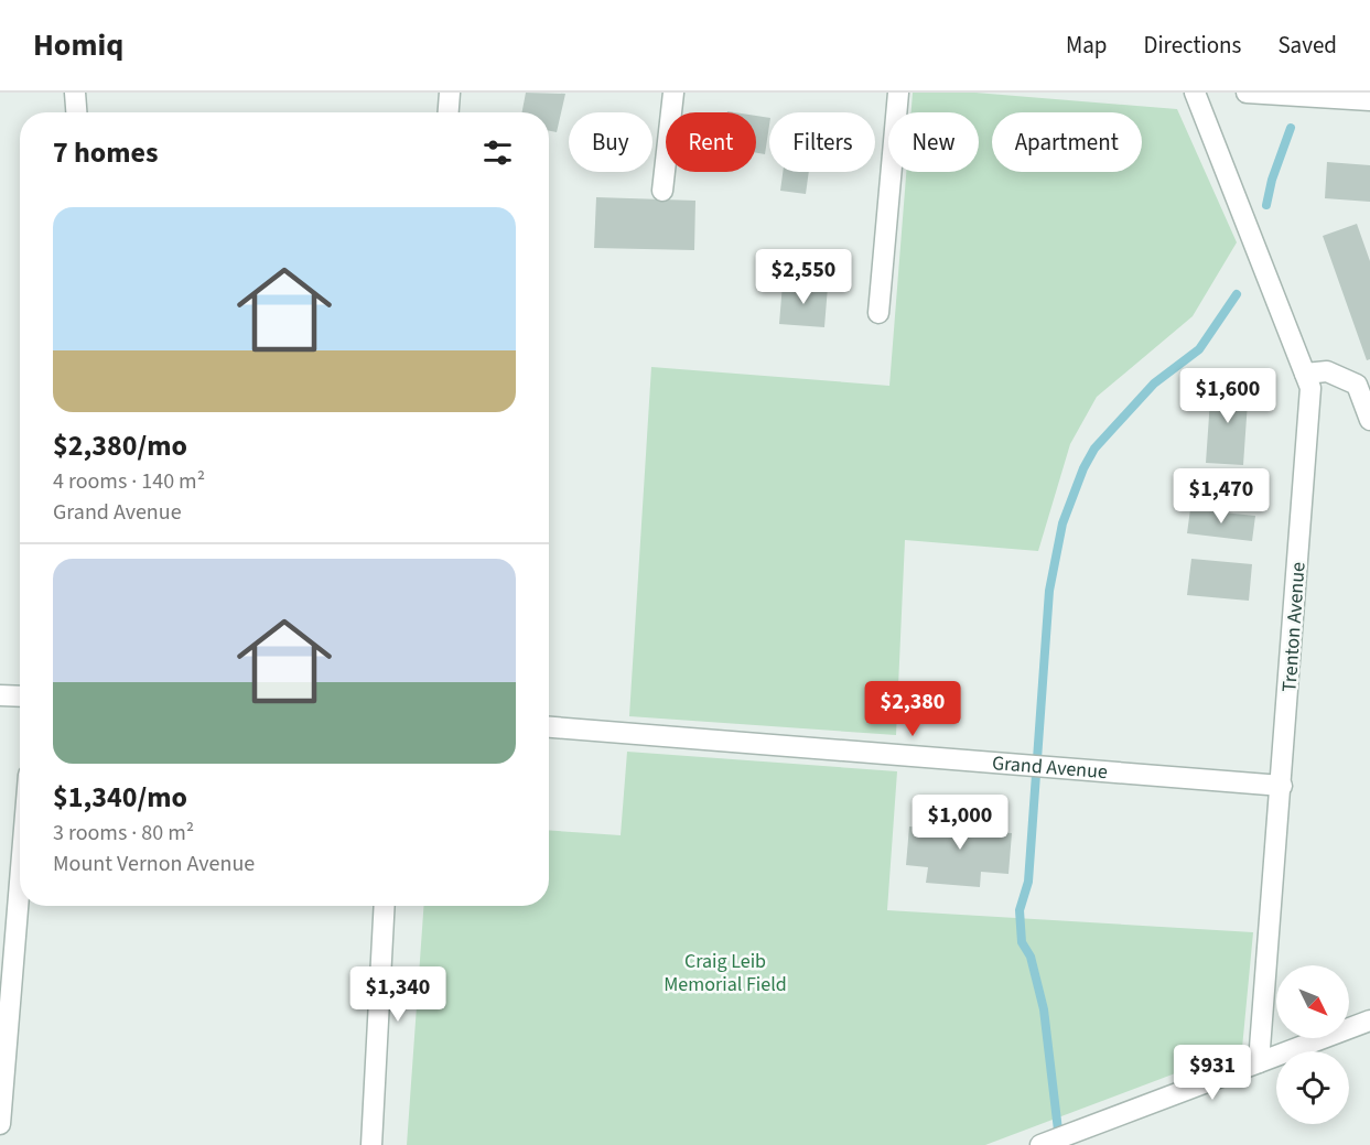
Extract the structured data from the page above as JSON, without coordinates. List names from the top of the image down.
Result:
{
  "streets": {
    "street": ["Trenton Avenue", "Grand Avenue"]
  },
  "crossings": [
    ["Trenton Avenue", "Grand Avenue"]
  ],
  "parks": ["Craig Leib Memorial Field"],
  "north": "bottom right",
  "page": {
    "header": "Homiq",
    "nav": ["Map", "Directions", "Saved"],
    "chip": [
      "Buy",
      "Rent",
      "Filters",
      "New",
      "Apartment"
    ],
    "heading": "7 homes",
    "list": [
      {
        "name": "$2,380/mo",
        "note": "4 rooms · 140 m² · Grand Avenue"
      },
      {
        "name": "$1,340/mo",
        "note": "3 rooms · 80 m² · Mount Vernon Avenue"
      }
    ],
    "price": [
      "$2,550",
      "$1,600",
      "$1,470",
      "$2,380",
      "$1,000",
      "$1,340",
      "$931"
    ]
  }
}
